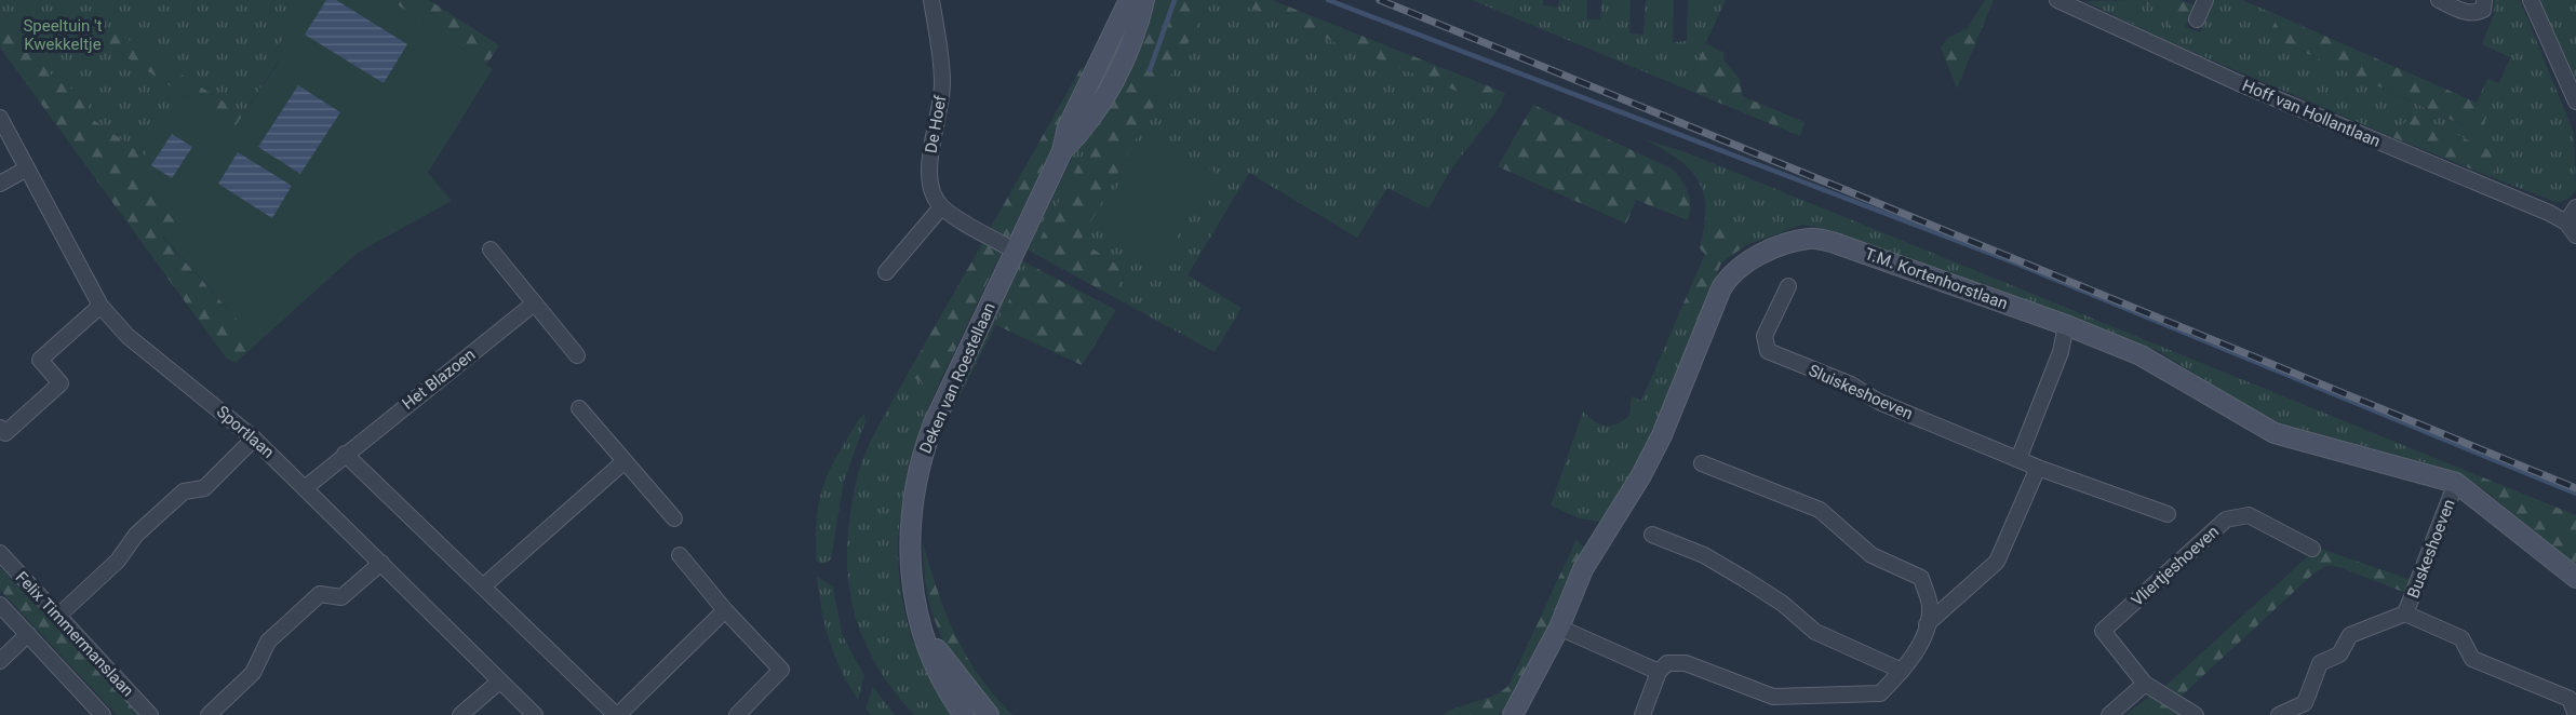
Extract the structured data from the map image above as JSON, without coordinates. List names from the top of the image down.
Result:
{
  "streets": {
    "street": [
      "Hoff van Hollantlaan",
      "De Hoef",
      "T.M. Kortenhorstlaan",
      "Deken van Roestellaan",
      "Het Blazoen",
      "Sluiskeshoeven",
      "Sportlaan",
      "Buskeshoeven",
      "Vliertjeshoeven",
      "Felix Timmermanslaan"
    ]
  },
  "crossings": [
    ["T.M. Kortenhorstlaan", "Buskeshoeven"],
    ["Het Blazoen", "Sportlaan"]
  ],
  "parks": ["Speeltuin 't Kwekkeltje"]
}
